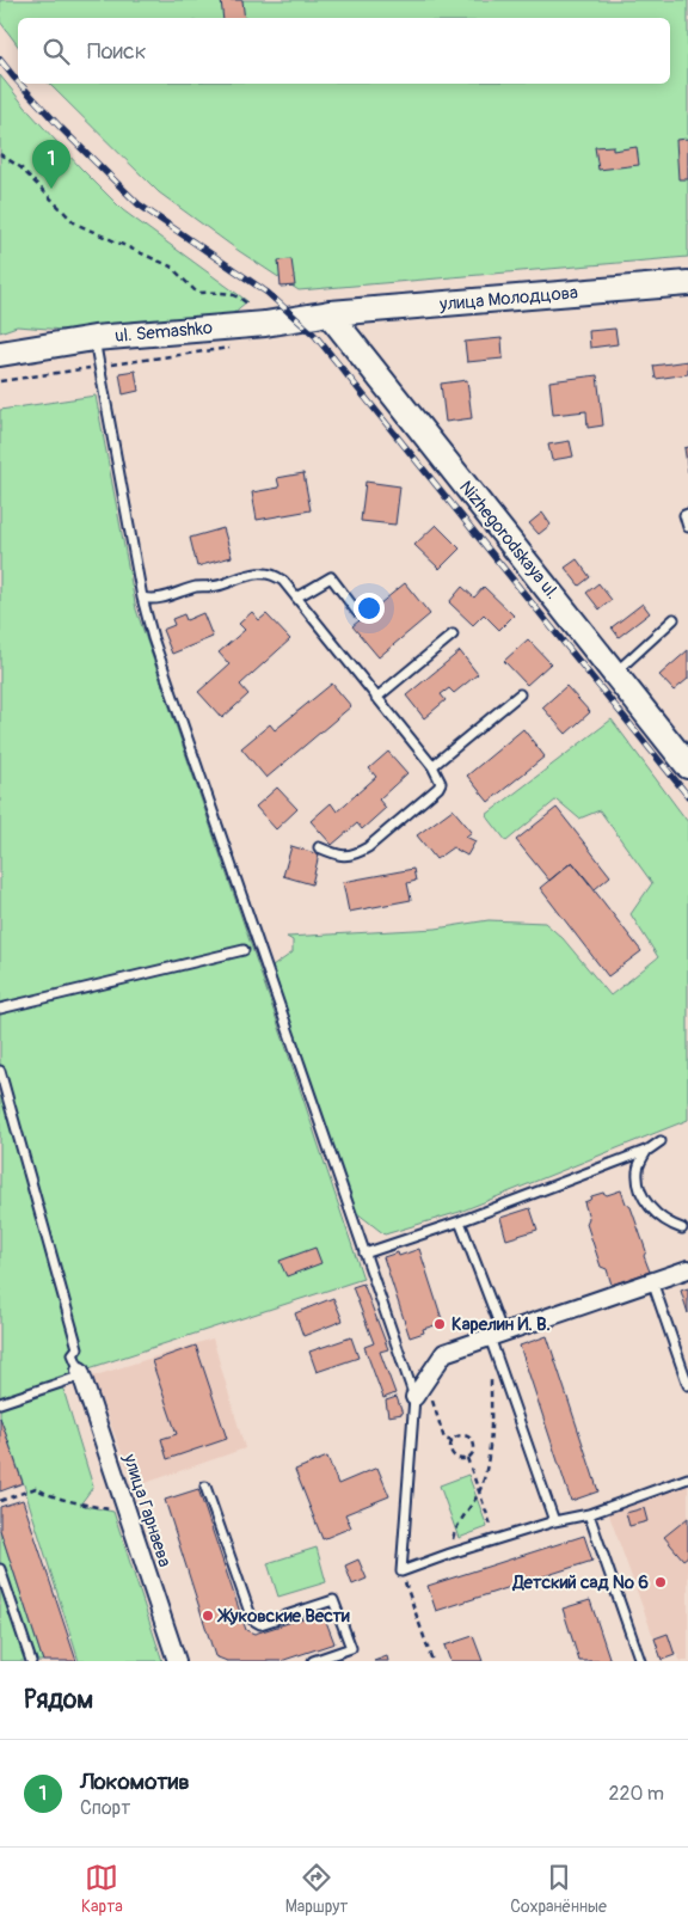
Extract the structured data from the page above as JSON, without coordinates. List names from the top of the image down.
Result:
{
  "streets": {
    "street": [
      "улица Молодцова",
      "ul. Semashko",
      "Nizhegorodskaya ul.",
      "улица Гарнаева"
    ]
  },
  "crossings": [
    ["улица Молодцова", "ul. Semashko"],
    ["улица Молодцова", "Nizhegorodskaya ul."],
    ["ul. Semashko", "Nizhegorodskaya ul."]
  ],
  "places": ["Карелин И. В.", "Детский сад № 6", "Жуковские Вести"],
  "page": {
    "search": "Поиск",
    "pins": "1",
    "heading": "Рядом",
    "list": [
      {
        "mark": "1",
        "name": "Локомотив",
        "note": "Спорт",
        "value": "220 m"
      }
    ],
    "nav": ["Карта", "Маршрут", "Сохранённые"]
  }
}
